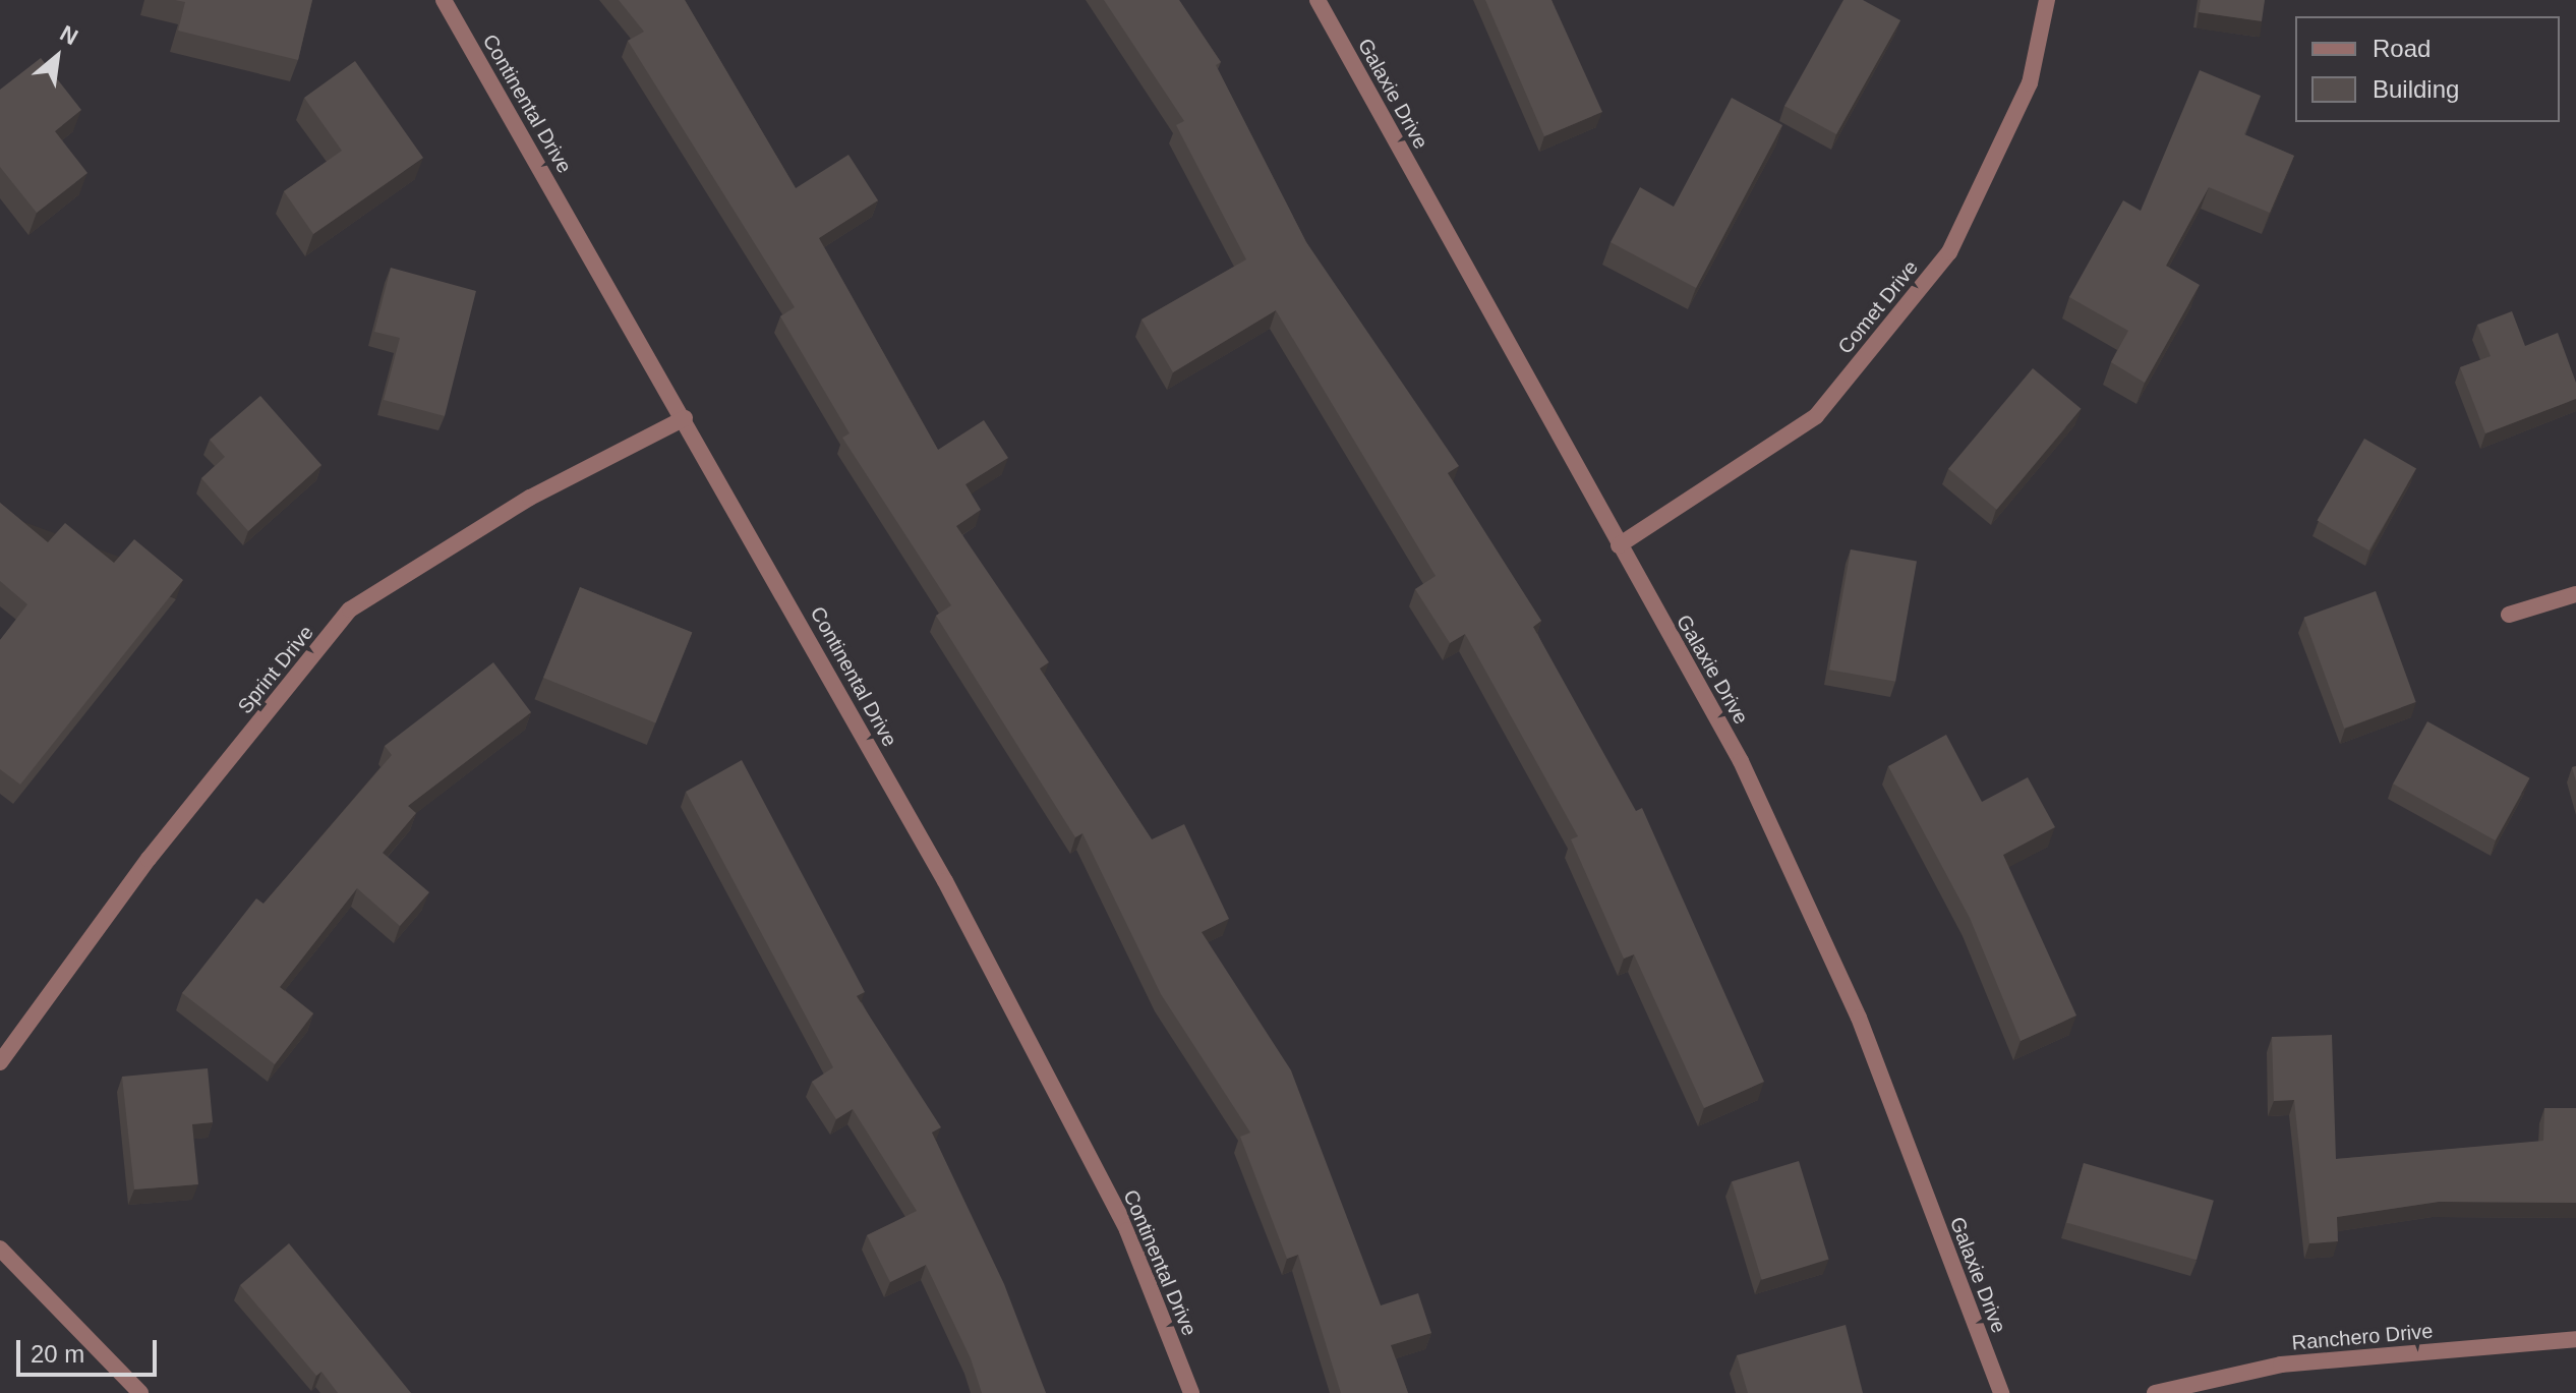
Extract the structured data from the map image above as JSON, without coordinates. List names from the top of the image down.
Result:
{
  "streets": {
    "street": [
      "Galaxie Drive",
      "Continental Drive",
      "Comet Drive",
      "Sprint Drive",
      "Ranchero Drive"
    ]
  },
  "crossings": [
    ["Galaxie Drive", "Comet Drive"],
    ["Continental Drive", "Sprint Drive"]
  ],
  "legend": ["Road", "Building"],
  "scale_bar": "20 m",
  "north": "top right"
}
